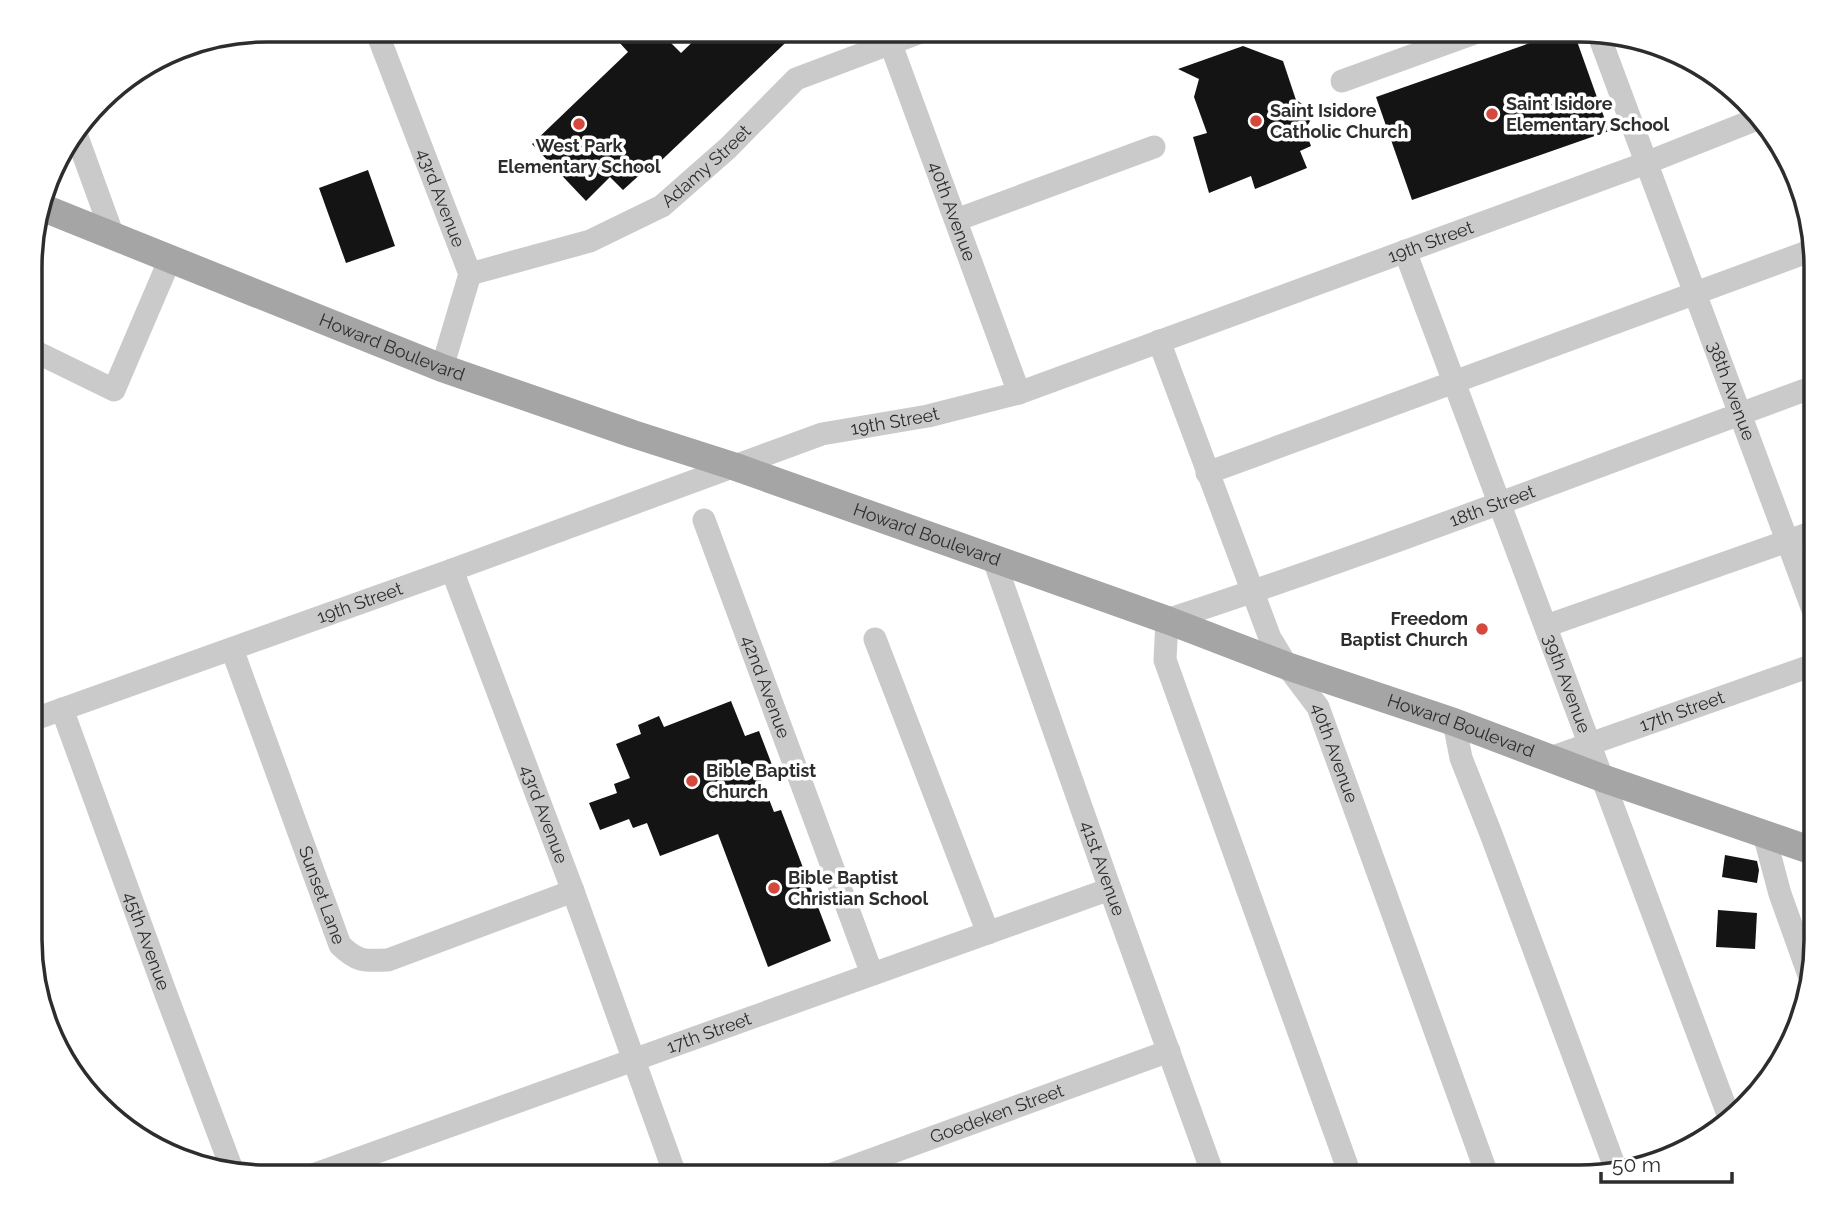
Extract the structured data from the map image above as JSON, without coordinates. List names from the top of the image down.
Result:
{
  "streets": {
    "main road": ["Howard Boulevard"],
    "street": [
      "Adamy Street",
      "43rd Avenue",
      "40th Avenue",
      "19th Street",
      "38th Avenue",
      "18th Street",
      "39th Avenue",
      "42nd Avenue",
      "17th Street",
      "41st Avenue",
      "Sunset Lane",
      "45th Avenue",
      "Goedeken Street"
    ]
  },
  "crossings": [
    ["Adamy Street", "43rd Avenue"],
    ["43rd Avenue", "19th Street"],
    ["43rd Avenue", "17th Street"],
    ["43rd Avenue", "Sunset Lane"],
    ["40th Avenue", "19th Street"],
    ["40th Avenue", "Howard Boulevard"],
    ["40th Avenue", "18th Street"],
    ["19th Street", "Howard Boulevard"],
    ["19th Street", "38th Avenue"],
    ["19th Street", "39th Avenue"],
    ["19th Street", "Sunset Lane"],
    ["19th Street", "45th Avenue"],
    ["Howard Boulevard", "18th Street"],
    ["Howard Boulevard", "39th Avenue"],
    ["Howard Boulevard", "17th Street"],
    ["Howard Boulevard", "41st Avenue"],
    ["38th Avenue", "18th Street"],
    ["18th Street", "39th Avenue"],
    ["39th Avenue", "17th Street"],
    ["42nd Avenue", "17th Street"],
    ["17th Street", "41st Avenue"],
    ["41st Avenue", "Goedeken Street"]
  ],
  "places": [
    "Saint Isidore Elementary School",
    "Saint Isidore Catholic Church",
    "West Park Elementary School",
    "Freedom Baptist Church",
    "Bible Baptist Church",
    "Bible Baptist Christian School"
  ],
  "scale_bar": "50 m"
}
